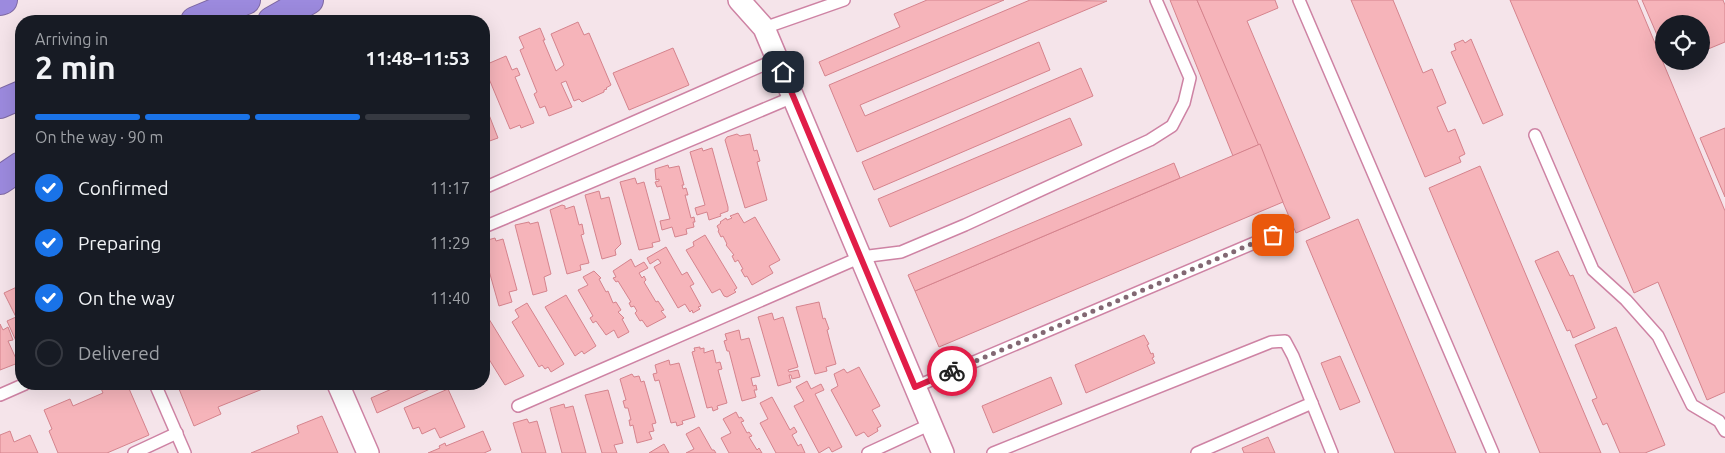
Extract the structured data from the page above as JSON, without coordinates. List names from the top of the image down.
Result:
{
  "page": {
    "heading": ["2 min", "Arriving in", "11:48–11:53"],
    "bar": "On the way · 90 m",
    "list": [
      ["Confirmed", "11:17"],
      ["Preparing", "11:29"],
      ["On the way", "11:40"],
      "Delivered"
    ]
  }
}
